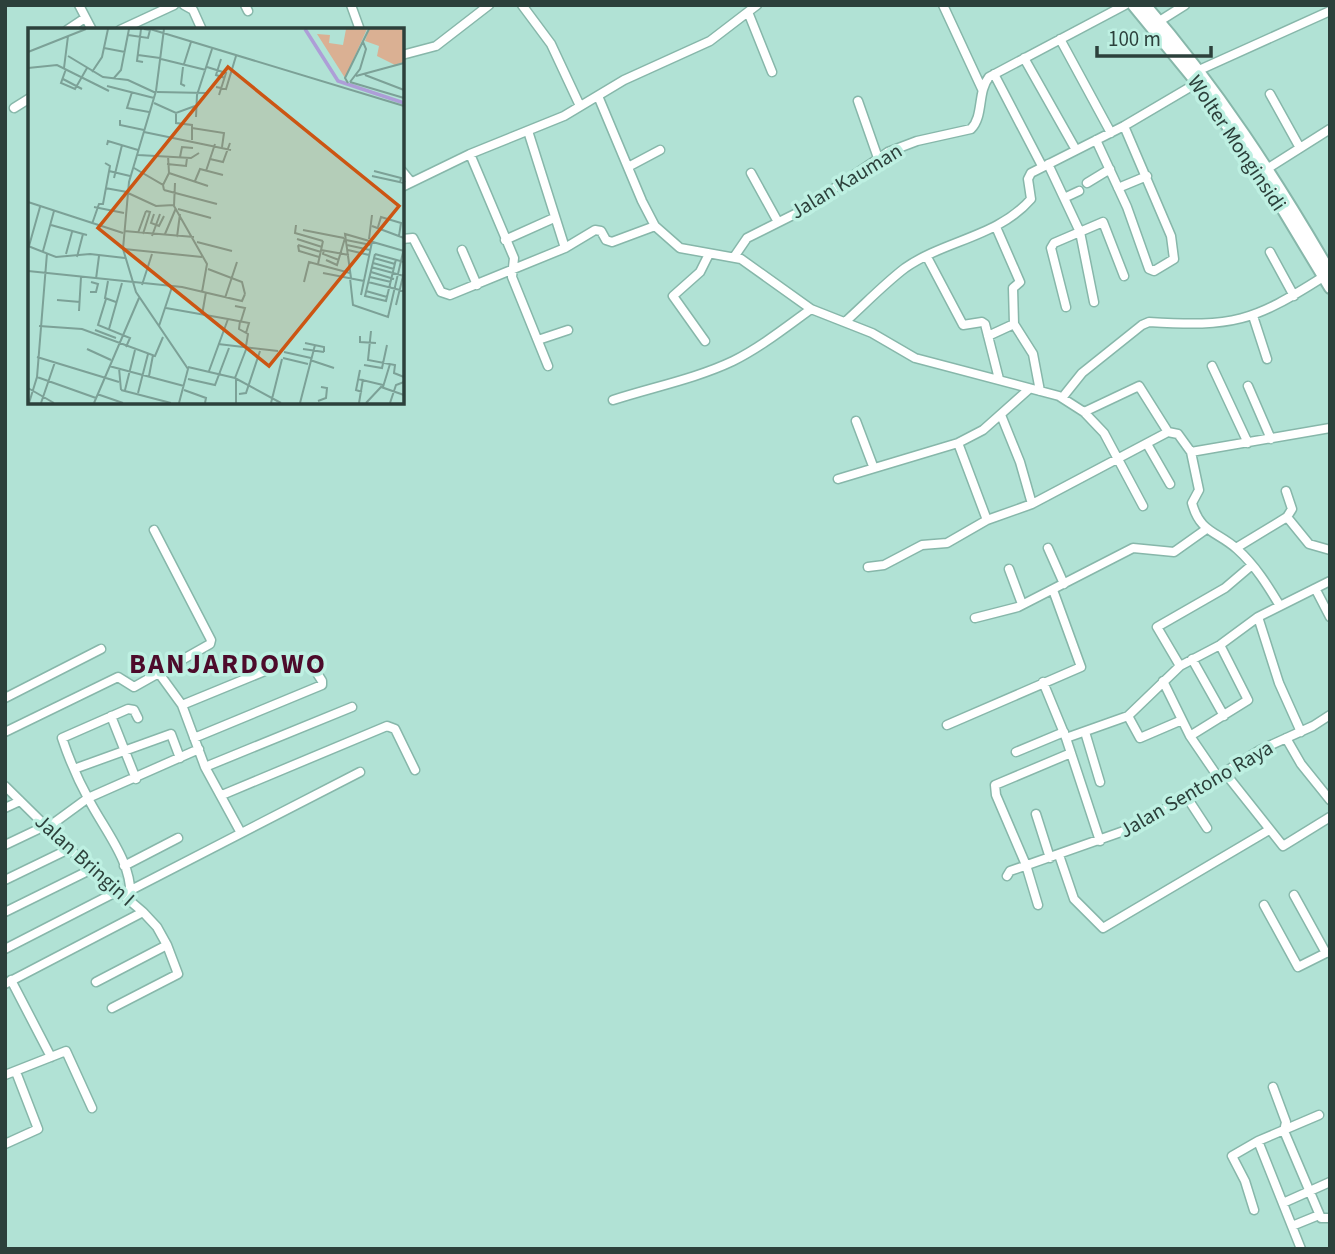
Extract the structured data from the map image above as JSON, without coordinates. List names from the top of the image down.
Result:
{
  "streets": {
    "main road": ["Wolter Monginsidi"],
    "street": ["Jalan Kauman", "Jalan Sentono Raya", "Jalan Bringin I"]
  },
  "districts": ["BANJARDOWO"],
  "scale_bar": "100 m"
}
